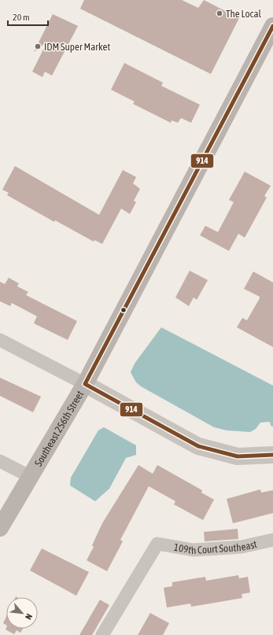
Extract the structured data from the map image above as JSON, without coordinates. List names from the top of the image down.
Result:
{
  "streets": {
    "main road": ["Southeast 256th Street"],
    "street": ["109th Court Southeast"]
  },
  "places": ["The Local", "IDM Super Market"],
  "lines": ["transit line 914"],
  "scale_bar": "20 m",
  "north": "bottom right"
}
